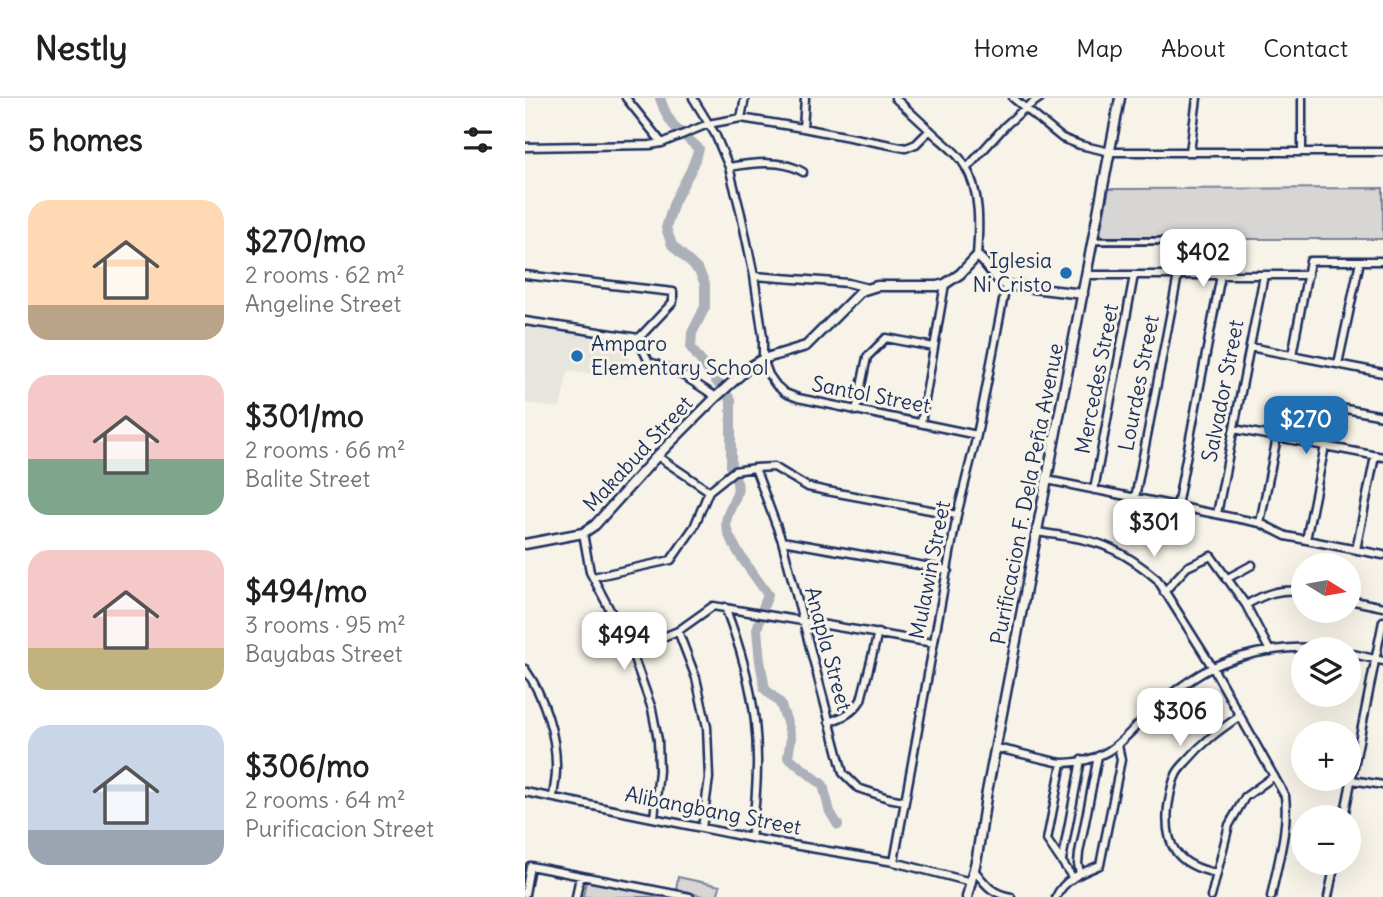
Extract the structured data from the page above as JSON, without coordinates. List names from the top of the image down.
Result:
{
  "streets": {
    "street": [
      "Mercedes Street",
      "Lourdes Street",
      "Salvador Street",
      "Santol Street",
      "Makabud Street",
      "Purificacion F. Dela Peña Avenue",
      "Mulawin Street",
      "Anapla Street",
      "Alibangbang Street"
    ]
  },
  "crossings": [
    ["Santol Street", "Makabud Street"],
    ["Santol Street", "Mulawin Street"],
    ["Purificacion F. Dela Peña Avenue", "Alibangbang Street"],
    ["Mulawin Street", "Anapla Street"],
    ["Mulawin Street", "Alibangbang Street"]
  ],
  "places": ["Iglesia Ni Cristo", "Amparo Elementary School"],
  "north": "right",
  "page": {
    "header": "Nestly",
    "nav": [
      "Home",
      "Map",
      "About",
      "Contact"
    ],
    "heading": "5 homes",
    "list": [
      {
        "name": "$270/mo",
        "note": "2 rooms · 62 m² · Angeline Street"
      },
      {
        "name": "$301/mo",
        "note": "2 rooms · 66 m² · Balite Street"
      },
      {
        "name": "$494/mo",
        "note": "3 rooms · 95 m² · Bayabas Street"
      },
      {
        "name": "$306/mo",
        "note": "2 rooms · 64 m² · Purificacion Street"
      }
    ],
    "price": [
      "$402",
      "$270",
      "$301",
      "$494",
      "$306"
    ],
    "map_buttons": ["+", "−"]
  }
}
